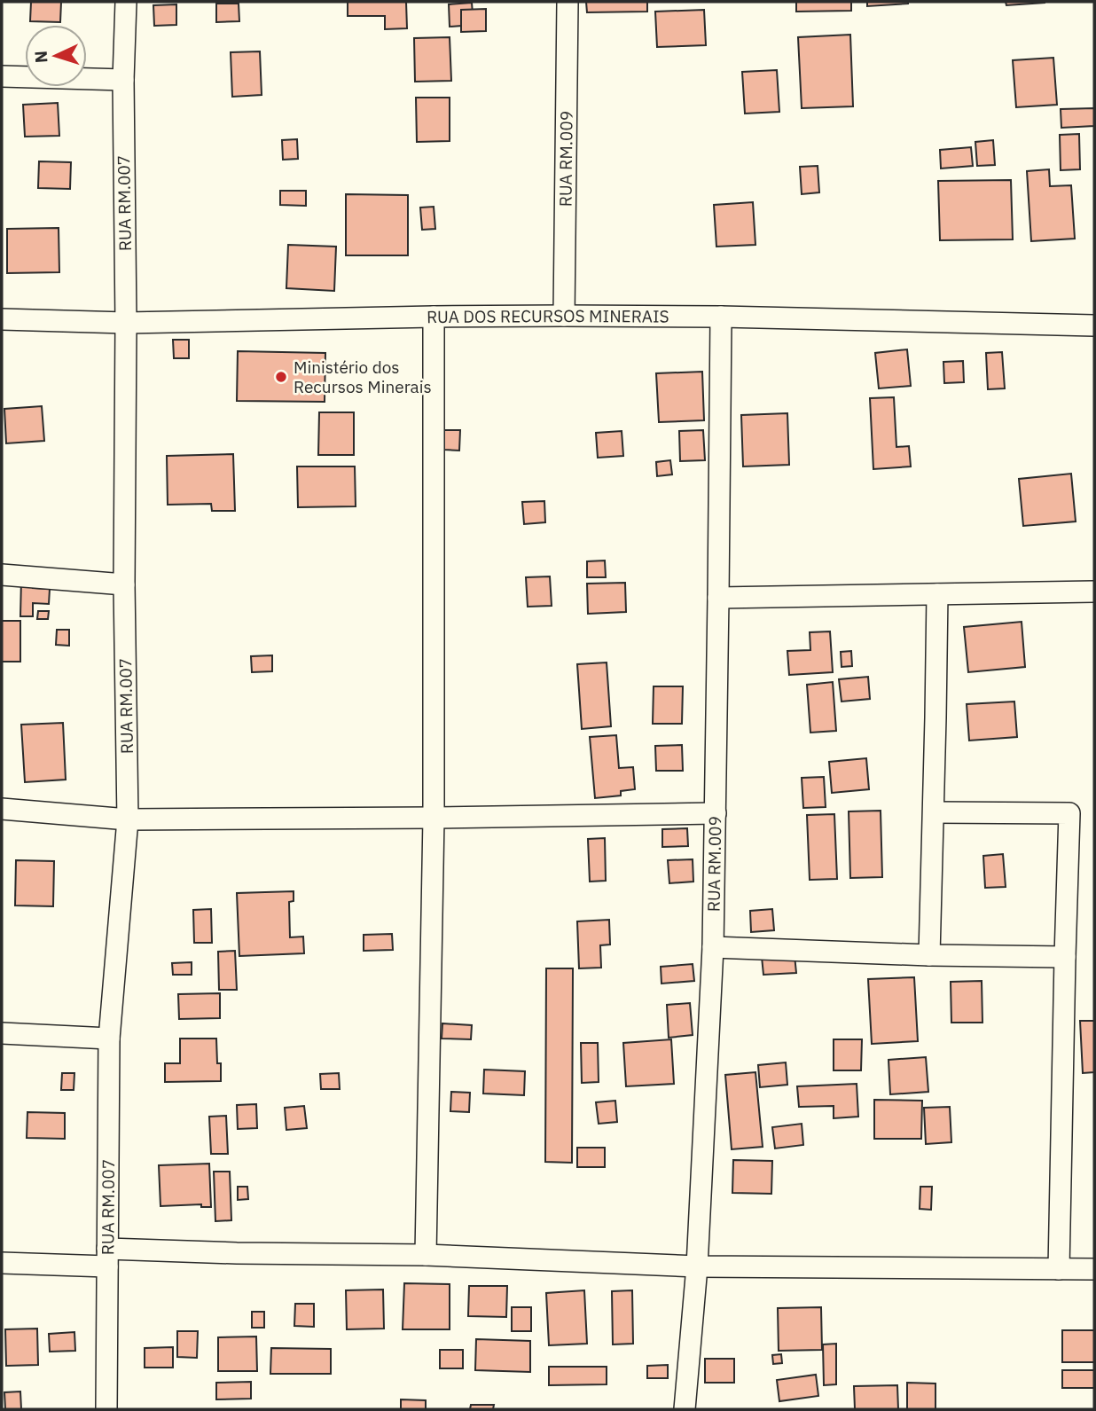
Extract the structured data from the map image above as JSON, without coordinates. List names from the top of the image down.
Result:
{
  "streets": {
    "street": ["RUA RM.009", "RUA RM.007", "RUA DOS RECURSOS MINERAIS"]
  },
  "crossings": [
    ["RUA RM.009", "RUA DOS RECURSOS MINERAIS"],
    ["RUA RM.007", "RUA DOS RECURSOS MINERAIS"]
  ],
  "places": ["Ministério dos Recursos Minerais"],
  "north": "left"
}
